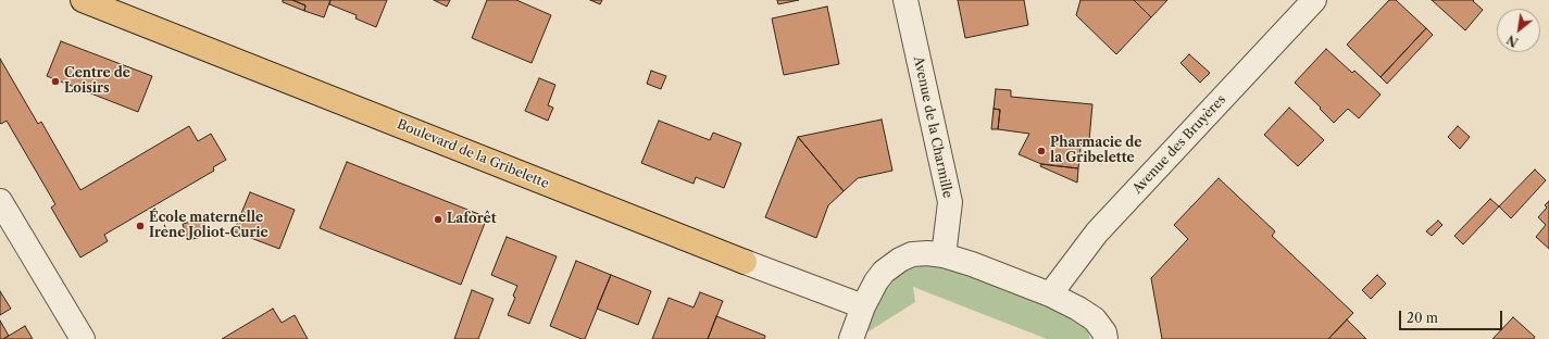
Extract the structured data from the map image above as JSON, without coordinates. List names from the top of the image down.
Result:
{
  "streets": {
    "main road": ["Boulevard de la Gribelette"],
    "street": ["Avenue de la Charmille", "Avenue des Bruyères"]
  },
  "places": [
    "Centre de Loisirs",
    "Pharmacie de la Gribelette",
    "Laforêt",
    "École maternelle Irène Joliot-Curie"
  ],
  "scale_bar": "20 m",
  "north": "bottom left"
}
